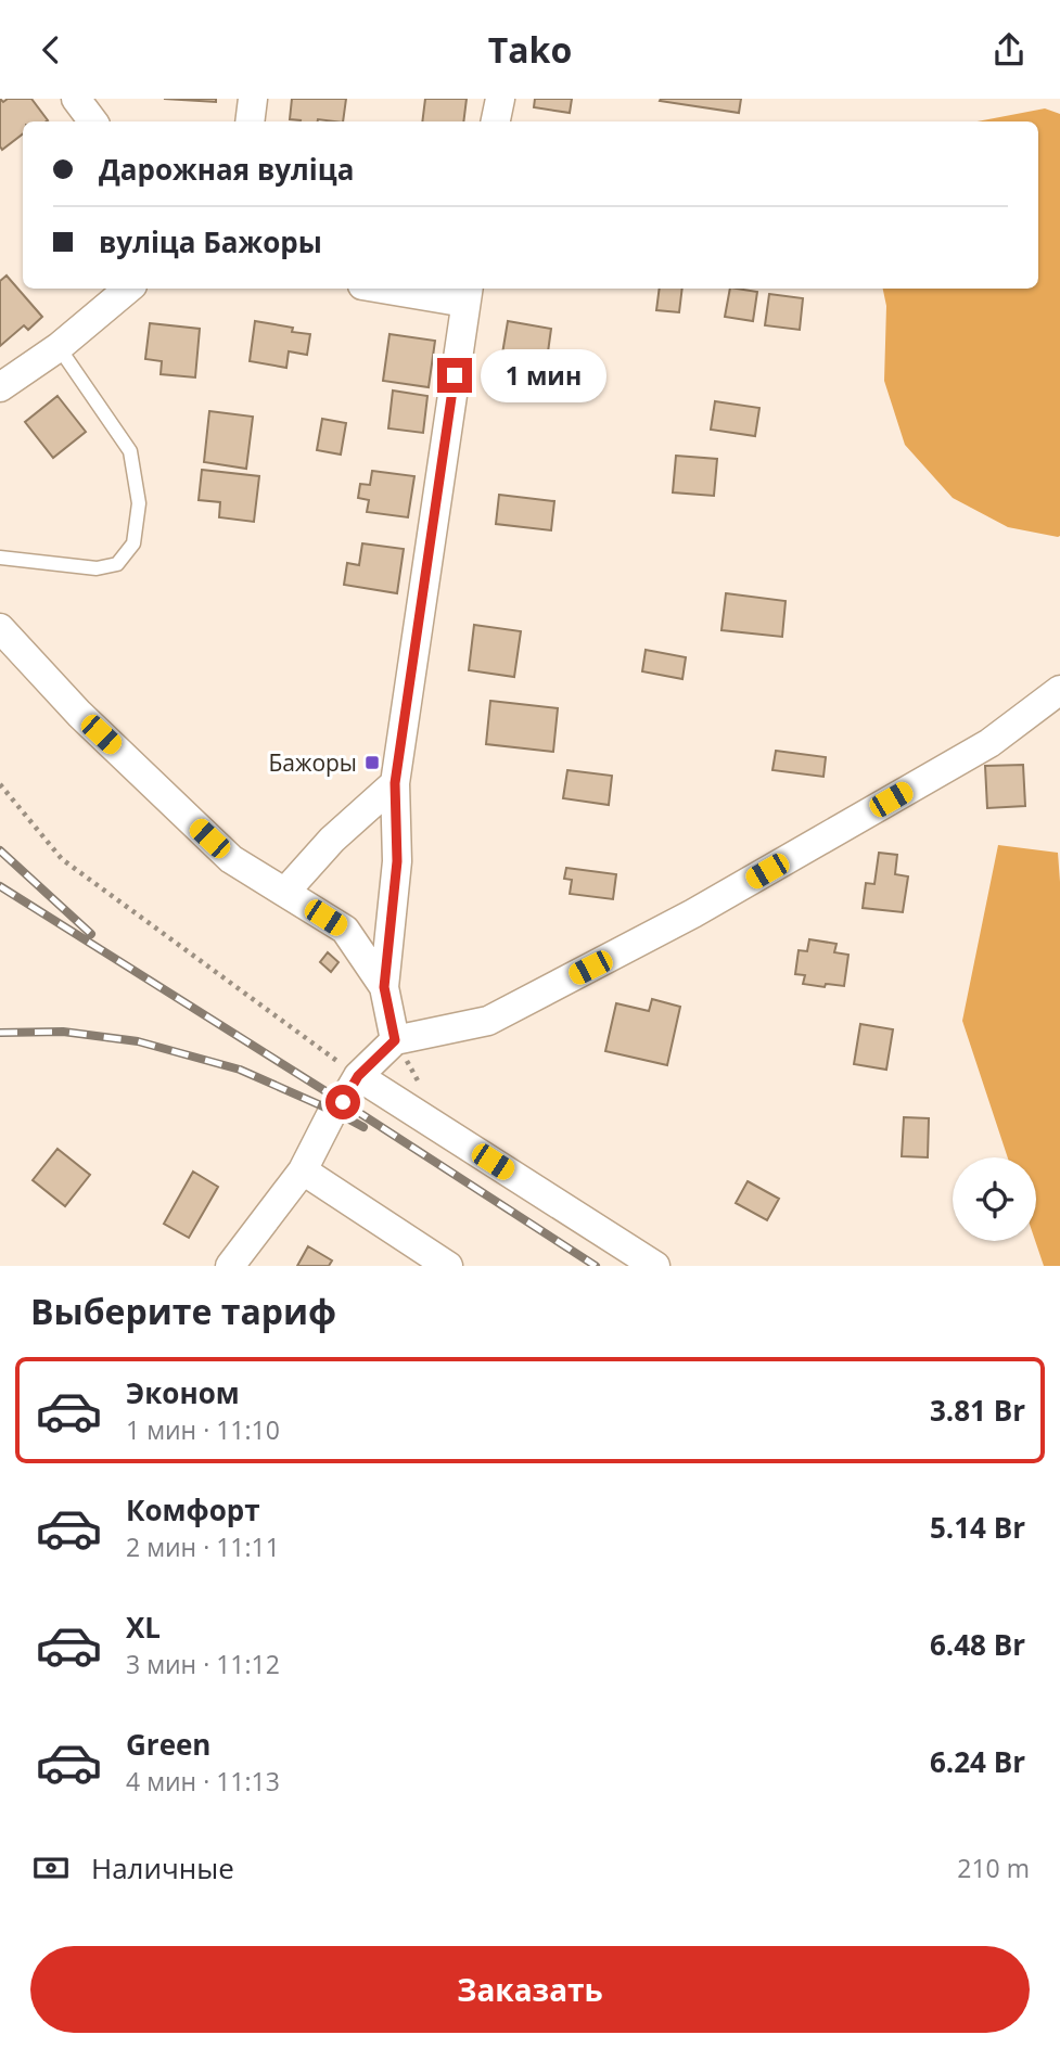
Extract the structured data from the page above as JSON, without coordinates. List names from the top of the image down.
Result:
{
  "places": {
    "transit": ["Бажоры"]
  },
  "page": {
    "header": "Tako",
    "banner": ["Дарожная вуліца", "вуліца Бажоры"],
    "bubble": "1 мин",
    "heading": "Выберите тариф",
    "list": [
      {
        "name": "Эконом",
        "note": "1 мин · 11:10",
        "value": "3.81 Br"
      },
      {
        "name": "Комфорт",
        "note": "2 мин · 11:11",
        "value": "5.14 Br"
      },
      {
        "name": "XL",
        "note": "3 мин · 11:12",
        "value": "6.48 Br"
      },
      {
        "name": "Green",
        "note": "4 мин · 11:13",
        "value": "6.24 Br"
      }
    ],
    "pay": ["Наличные", "210 m"],
    "buttons": "Заказать"
  }
}
